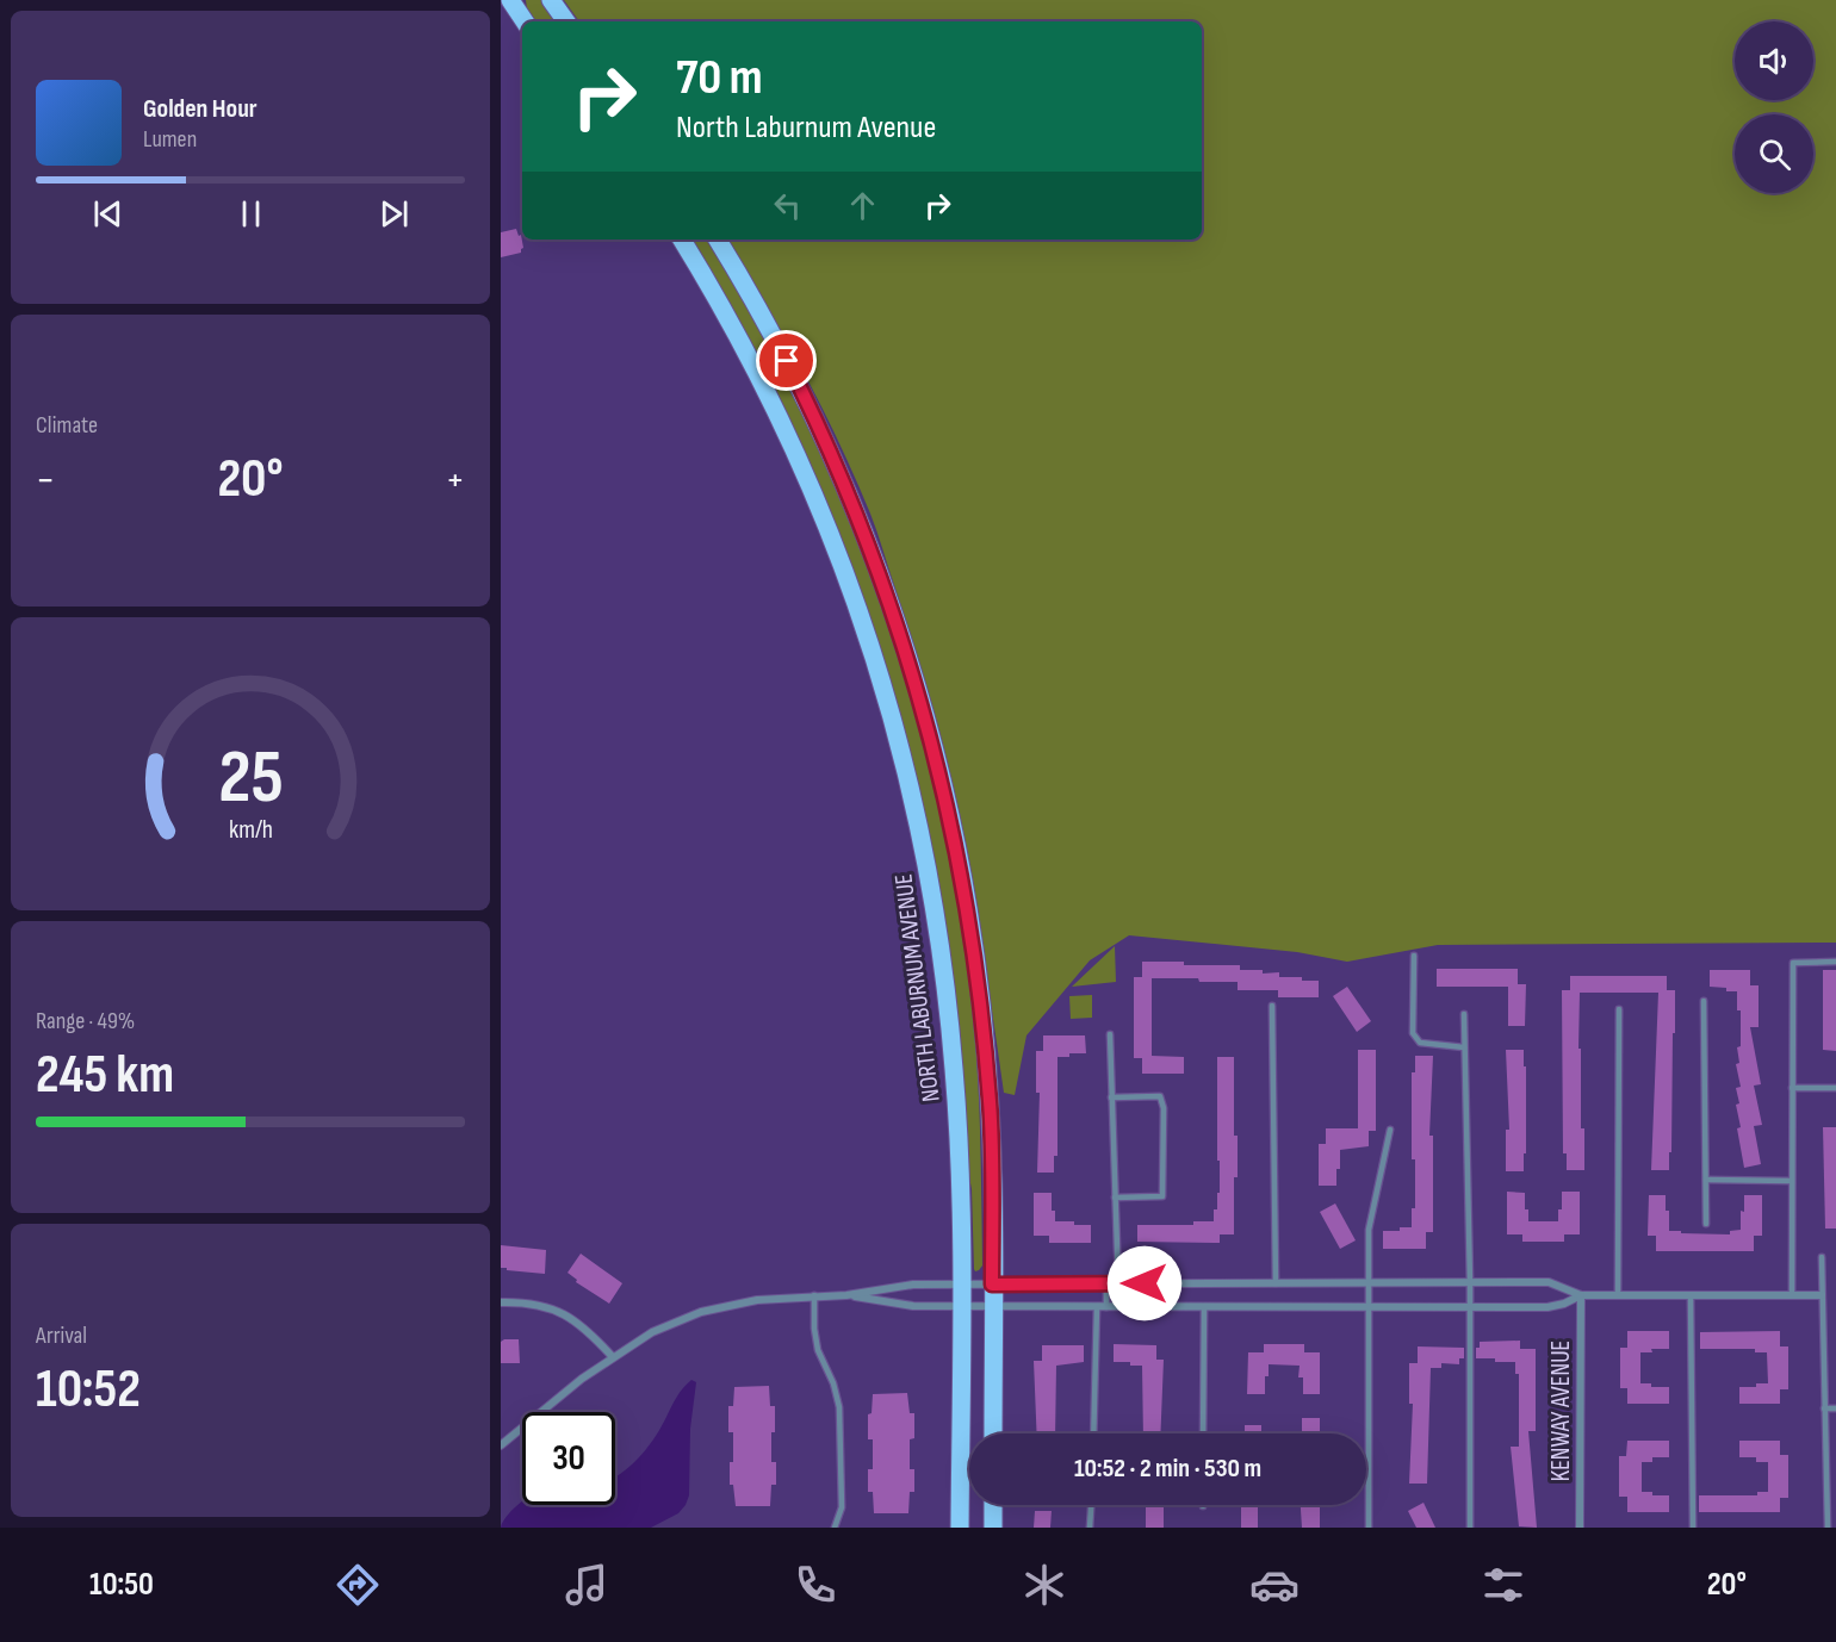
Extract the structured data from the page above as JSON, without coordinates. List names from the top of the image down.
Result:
{
  "streets": {
    "main road": ["NORTH LABURNUM AVENUE"],
    "street": ["KENWAY AVENUE"]
  },
  "page": {
    "turn": ["70 m", "North Laburnum Avenue"],
    "song": ["Golden Hour", "Lumen"],
    "tile": [
      "Climate",
      ["Range · 49%", "245 km"],
      ["Arrival", "10:52"]
    ],
    "heat": ["−", "20°", "+"],
    "limit": "30",
    "trip": "10:52 · 2 min · 530 m",
    "tabs": ["10:50", "20°"],
    "gauge": ["25", "km/h"]
  }
}
